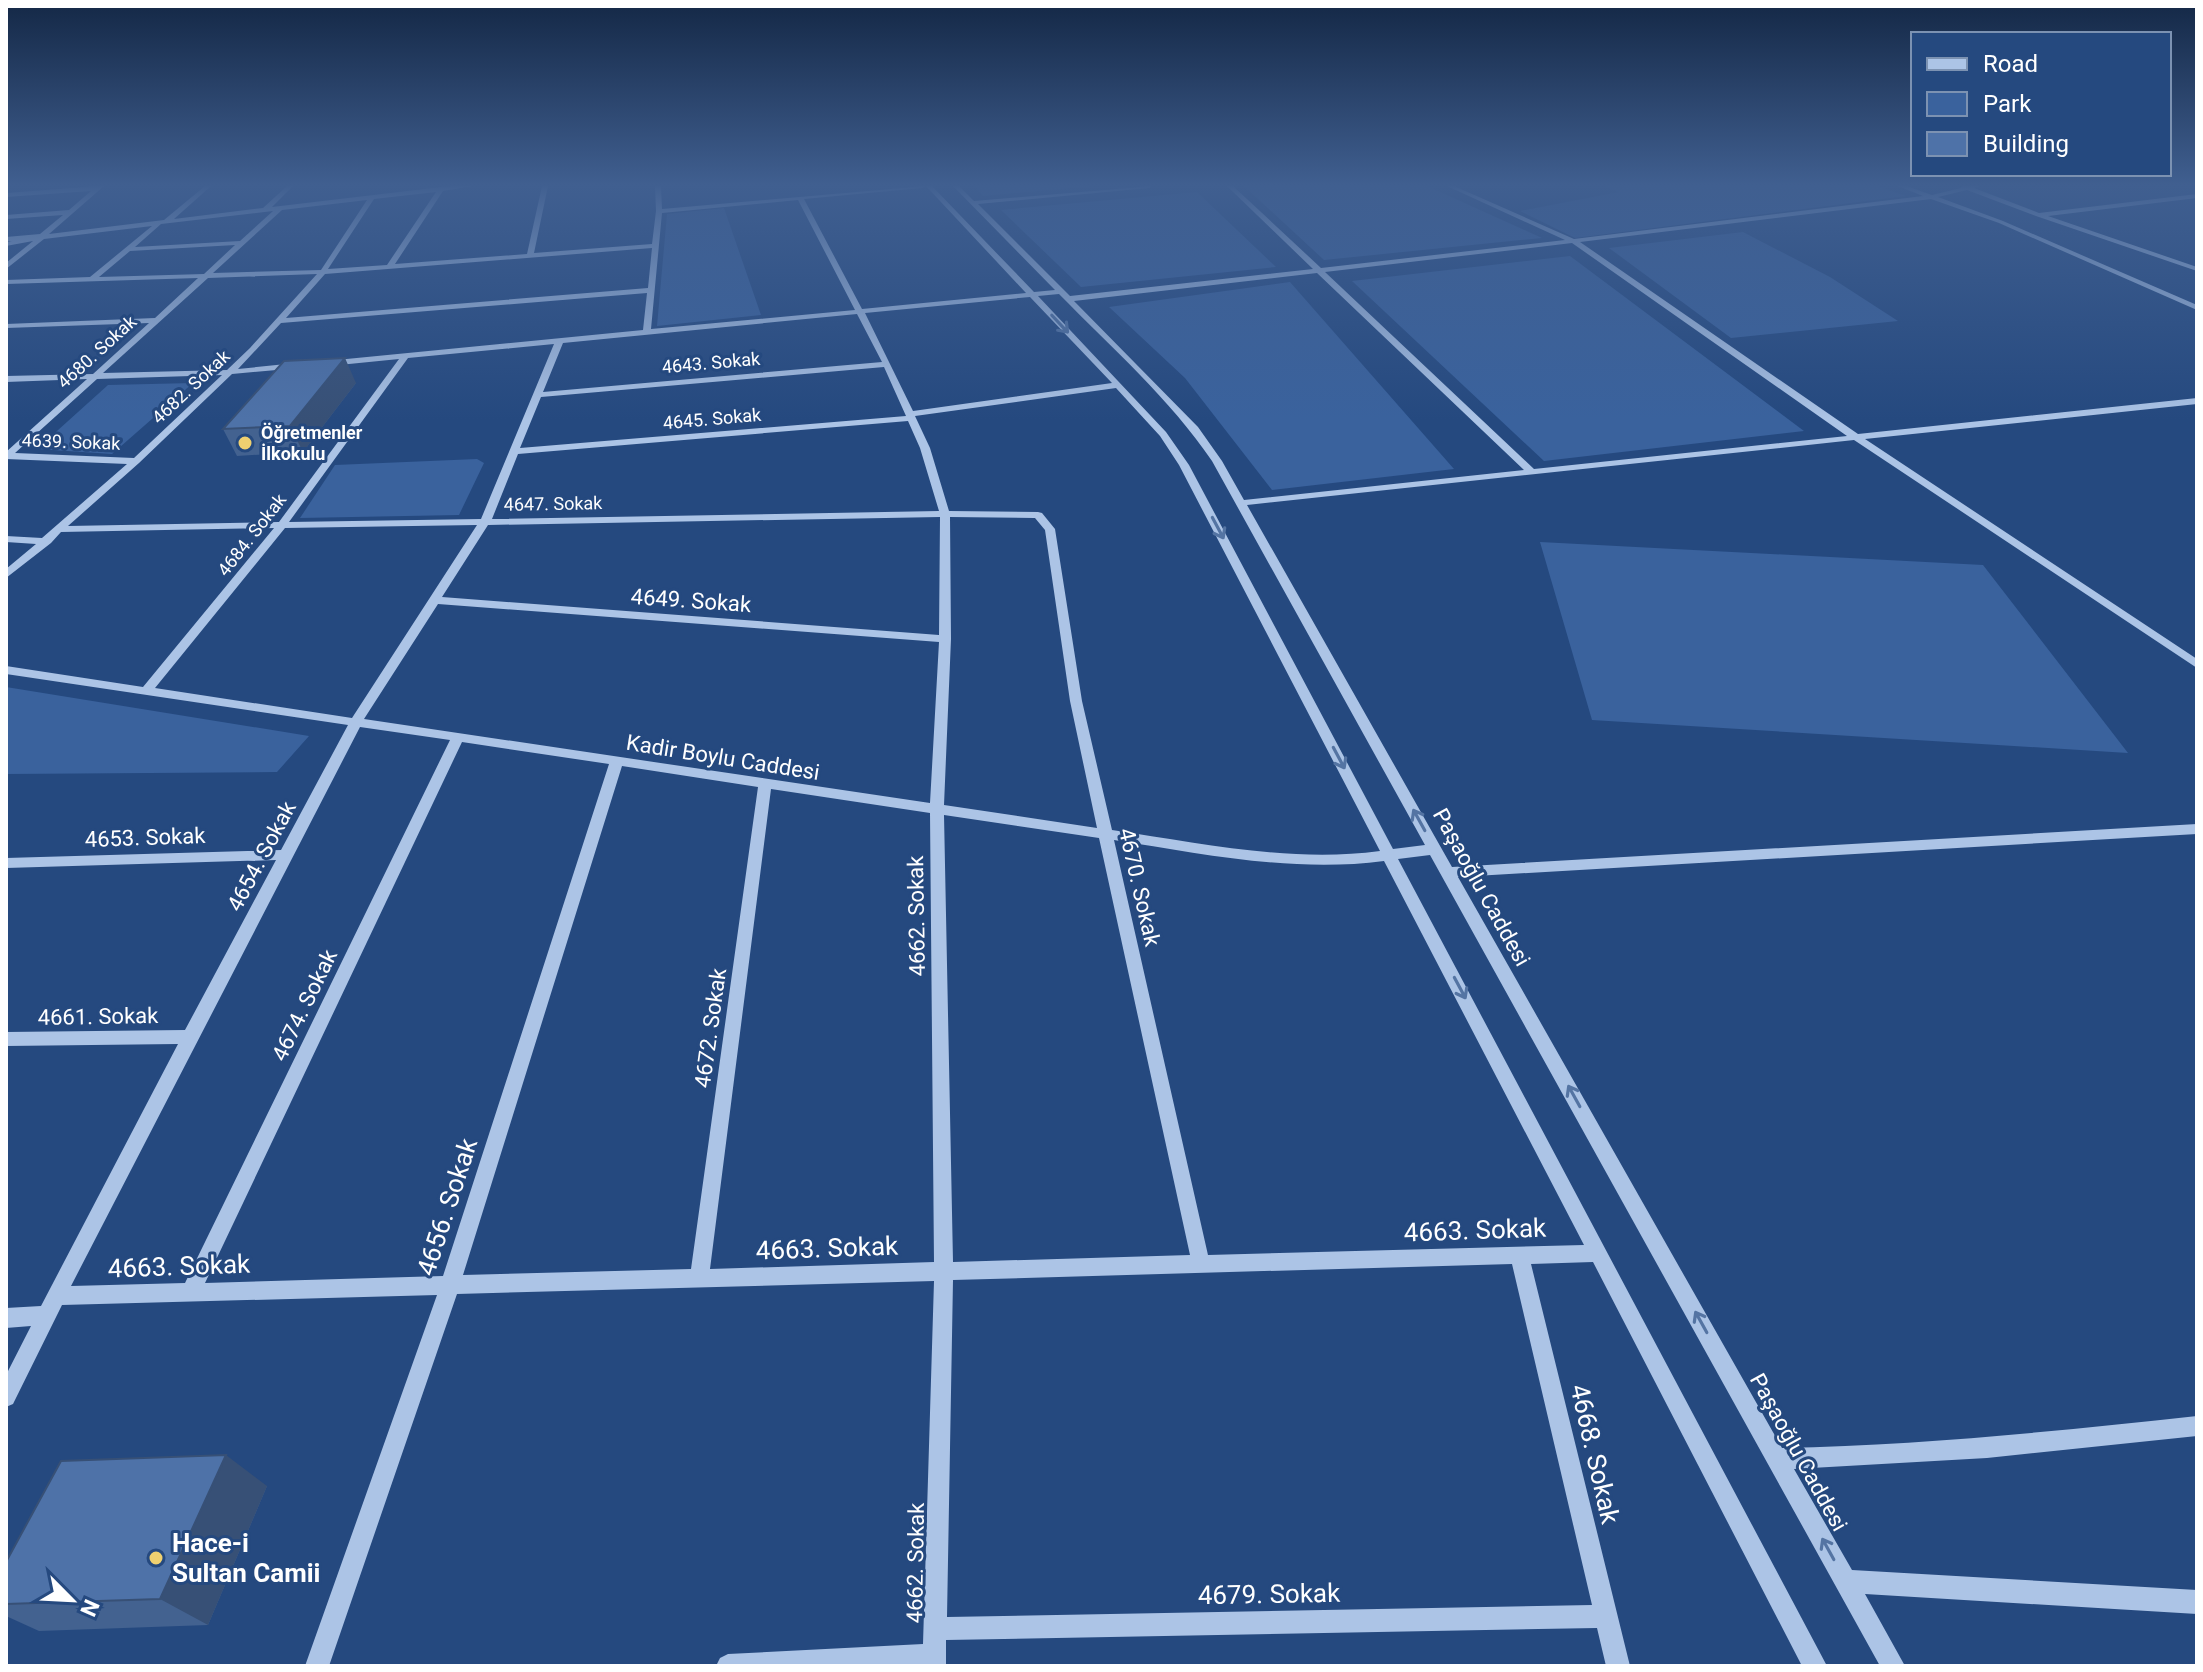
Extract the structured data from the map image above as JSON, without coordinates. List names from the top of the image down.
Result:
{
  "streets": {
    "street": [
      "4680. Sokak",
      "4643. Sokak",
      "4682. Sokak",
      "4645. Sokak",
      "4639. Sokak",
      "4647. Sokak",
      "4684. Sokak",
      "4649. Sokak",
      "Kadir Boylu Caddesi",
      "4653. Sokak",
      "4654. Sokak",
      "4670. Sokak",
      "Paşaoğlu Caddesi",
      "4662. Sokak",
      "4674. Sokak",
      "4661. Sokak",
      "4672. Sokak",
      "4656. Sokak",
      "4663. Sokak",
      "4668. Sokak",
      "4679. Sokak"
    ]
  },
  "crossings": [
    ["4680. Sokak", "4639. Sokak"],
    ["4643. Sokak", "4654. Sokak"],
    ["4643. Sokak", "4662. Sokak"],
    ["4682. Sokak", "4639. Sokak"],
    ["4682. Sokak", "4647. Sokak"],
    ["4645. Sokak", "4654. Sokak"],
    ["4645. Sokak", "4662. Sokak"],
    ["4647. Sokak", "4684. Sokak"],
    ["4647. Sokak", "4654. Sokak"],
    ["4647. Sokak", "4670. Sokak"],
    ["4647. Sokak", "4662. Sokak"],
    ["4684. Sokak", "Kadir Boylu Caddesi"],
    ["4649. Sokak", "4654. Sokak"],
    ["4649. Sokak", "4662. Sokak"],
    ["Kadir Boylu Caddesi", "4654. Sokak"],
    ["Kadir Boylu Caddesi", "4670. Sokak"],
    ["Kadir Boylu Caddesi", "Paşaoğlu Caddesi"],
    ["Kadir Boylu Caddesi", "4662. Sokak"],
    ["Kadir Boylu Caddesi", "4674. Sokak"],
    ["Kadir Boylu Caddesi", "4672. Sokak"],
    ["Kadir Boylu Caddesi", "4656. Sokak"],
    ["4653. Sokak", "4654. Sokak"],
    ["4654. Sokak", "4661. Sokak"],
    ["4654. Sokak", "4663. Sokak"],
    ["4670. Sokak", "4663. Sokak"],
    ["4662. Sokak", "4663. Sokak"],
    ["4662. Sokak", "4679. Sokak"],
    ["4674. Sokak", "4663. Sokak"],
    ["4672. Sokak", "4663. Sokak"],
    ["4656. Sokak", "4663. Sokak"],
    ["4663. Sokak", "4668. Sokak"],
    ["4668. Sokak", "4679. Sokak"]
  ],
  "places": ["Öğretmenler İlkokulu", "Hace-i Sultan Camii"],
  "legend": ["Road", "Park", "Building"],
  "north": "bottom right"
}
